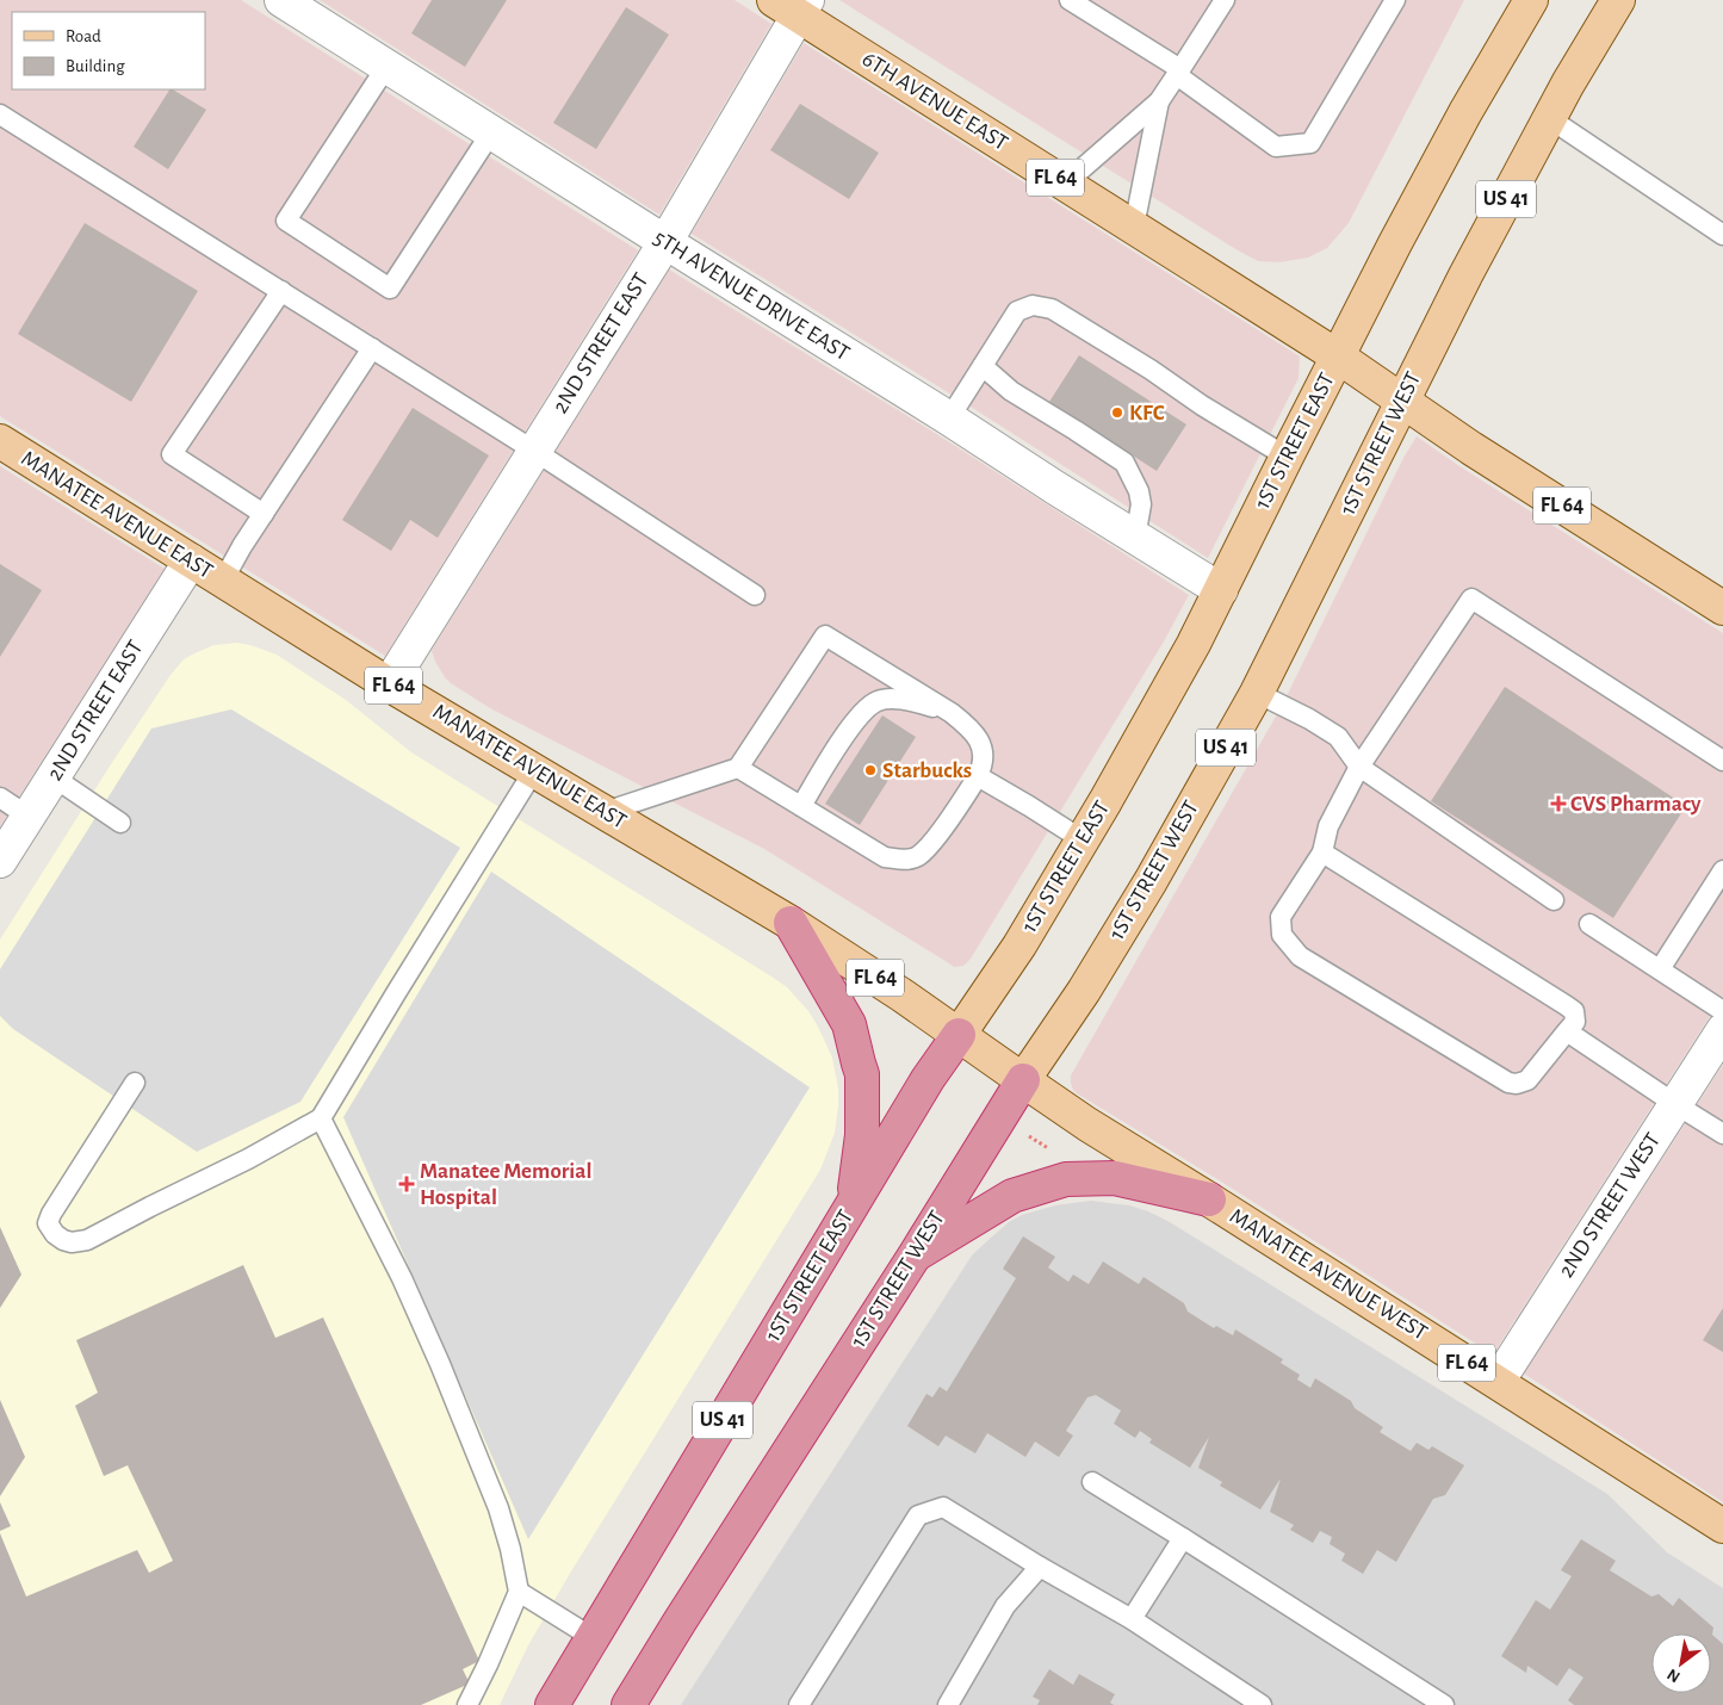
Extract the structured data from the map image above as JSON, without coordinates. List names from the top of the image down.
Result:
{
  "streets": {
    "highway": ["US 41", "1ST STREET EAST", "1ST STREET WEST"],
    "main road": [
      "6TH AVENUE EAST",
      "FL 64",
      "MANATEE AVENUE EAST",
      "MANATEE AVENUE WEST"
    ],
    "street": ["5TH AVENUE DRIVE EAST", "2ND STREET EAST", "2ND STREET WEST"]
  },
  "crossings": [
    ["6TH AVENUE EAST", "FL 64"],
    ["6TH AVENUE EAST", "2ND STREET EAST"],
    ["6TH AVENUE EAST", "1ST STREET EAST"],
    ["FL 64", "1ST STREET EAST"],
    ["FL 64", "1ST STREET WEST"],
    ["5TH AVENUE DRIVE EAST", "2ND STREET EAST"],
    ["5TH AVENUE DRIVE EAST", "1ST STREET EAST"],
    ["2ND STREET EAST", "MANATEE AVENUE EAST"],
    ["1ST STREET EAST", "MANATEE AVENUE EAST"],
    ["1ST STREET WEST", "MANATEE AVENUE EAST"],
    ["1ST STREET WEST", "MANATEE AVENUE WEST"],
    ["MANATEE AVENUE EAST", "MANATEE AVENUE WEST"],
    ["2ND STREET WEST", "MANATEE AVENUE WEST"]
  ],
  "places": {
    "other": ["KFC", "Starbucks"],
    "health": ["CVS Pharmacy", "Manatee Memorial Hospital"]
  },
  "legend": ["Road", "Building"],
  "north": "bottom left"
}
